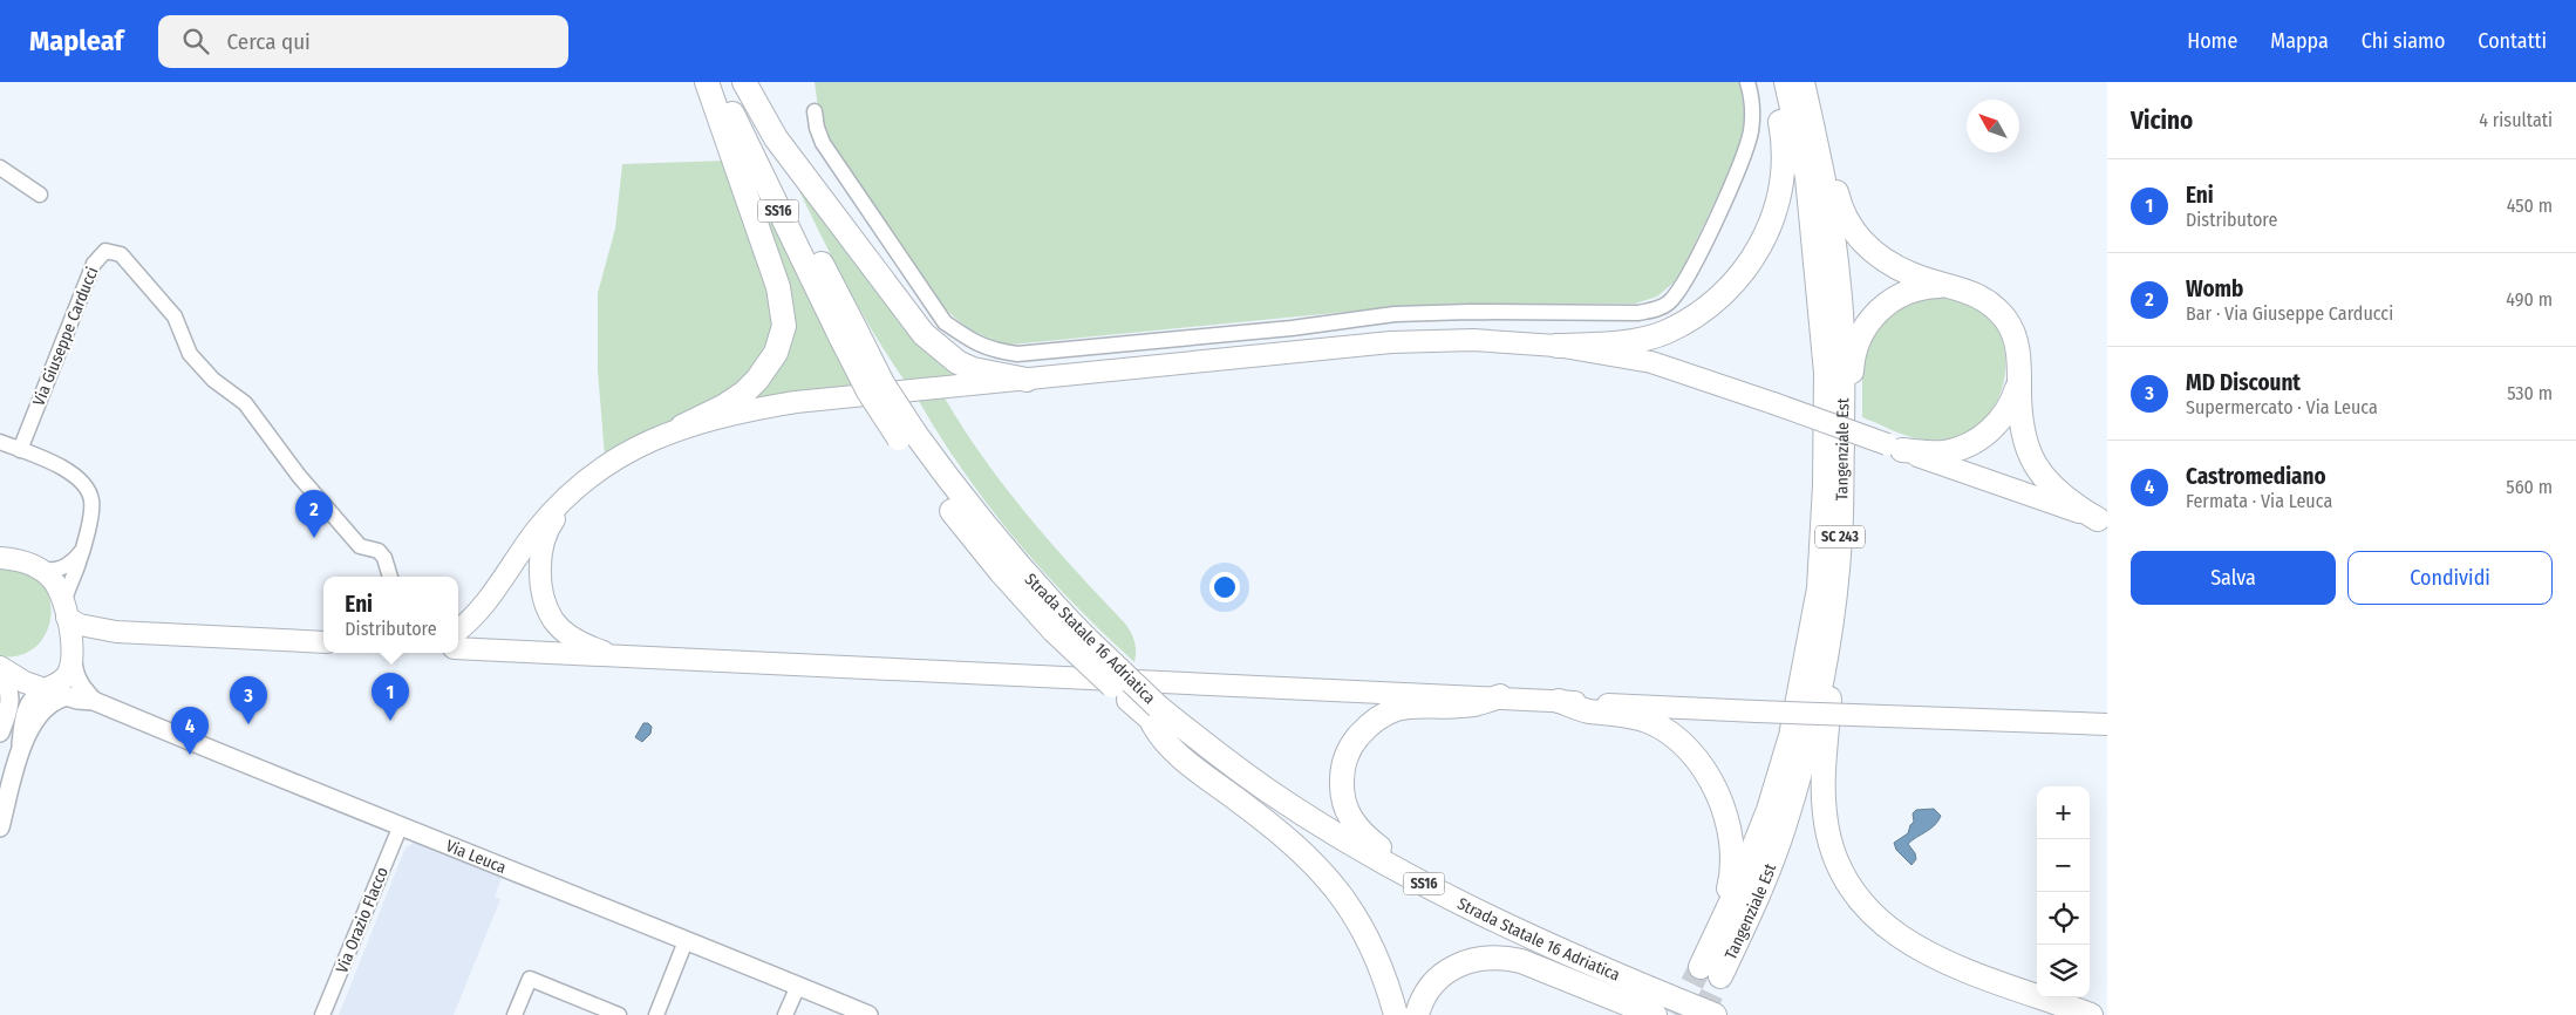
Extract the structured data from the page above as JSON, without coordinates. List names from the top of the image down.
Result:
{
  "streets": {
    "highway": [
      "SS16",
      "Tangenziale Est",
      "SC 243",
      "Strada Statale 16 Adriatica"
    ],
    "street": ["Via Giuseppe Carducci", "Via Leuca", "Via Orazio Flacco"]
  },
  "crossings": [
    ["Via Leuca", "Via Orazio Flacco"]
  ],
  "north": "top left",
  "page": {
    "header": "Mapleaf",
    "search": "Cerca qui",
    "nav": [
      "Home",
      "Mappa",
      "Chi siamo",
      "Contatti"
    ],
    "heading": ["Vicino", "4 risultati"],
    "list": [
      {
        "mark": "1",
        "name": "Eni",
        "note": "Distributore",
        "value": "450 m"
      },
      {
        "mark": "2",
        "name": "Womb",
        "note": "Bar · Via Giuseppe Carducci",
        "value": "490 m"
      },
      {
        "mark": "3",
        "name": "MD Discount",
        "note": "Supermercato · Via Leuca",
        "value": "530 m"
      },
      {
        "mark": "4",
        "name": "Castromediano",
        "note": "Fermata · Via Leuca",
        "value": "560 m"
      }
    ],
    "pins": [
      "2",
      "1",
      "3",
      "4"
    ],
    "buttons": ["Salva", "Condividi"],
    "popup": ["Eni", "Distributore"],
    "map_buttons": ["+", "−"]
  }
}
